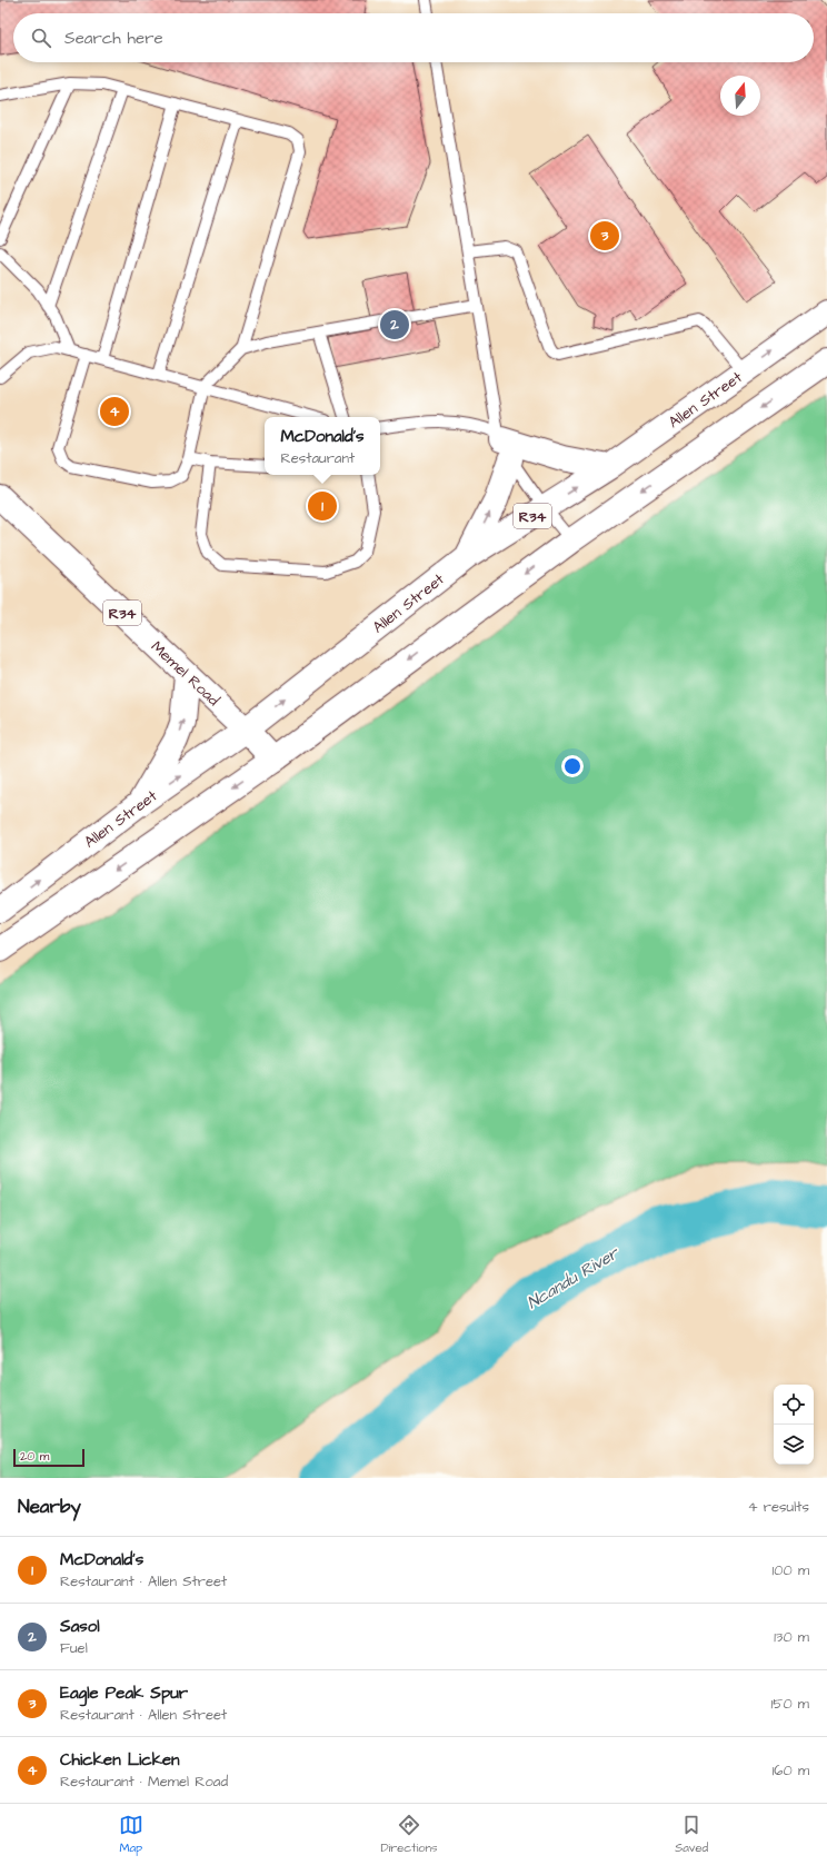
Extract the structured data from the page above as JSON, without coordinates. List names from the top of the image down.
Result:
{
  "streets": {
    "main road": ["Allen Street", "R34", "Memel Road"]
  },
  "crossings": [
    ["Allen Street", "Memel Road"],
    ["R34", "Memel Road"]
  ],
  "water": ["Ncandu River"],
  "scale_bar": "20 m",
  "north": "top",
  "page": {
    "search": "Search here",
    "pins": [
      "3",
      "2",
      "4",
      "1"
    ],
    "popup": ["McDonald's", "Restaurant"],
    "scale": "20 m",
    "heading": ["Nearby", "4 results"],
    "list": [
      {
        "mark": "1",
        "name": "McDonald's",
        "note": "Restaurant · Allen Street",
        "value": "100 m"
      },
      {
        "mark": "2",
        "name": "Sasol",
        "note": "Fuel",
        "value": "130 m"
      },
      {
        "mark": "3",
        "name": "Eagle Peak Spur",
        "note": "Restaurant · Allen Street",
        "value": "150 m"
      },
      {
        "mark": "4",
        "name": "Chicken Licken",
        "note": "Restaurant · Memel Road",
        "value": "160 m"
      }
    ],
    "nav": ["Map", "Directions", "Saved"]
  }
}
